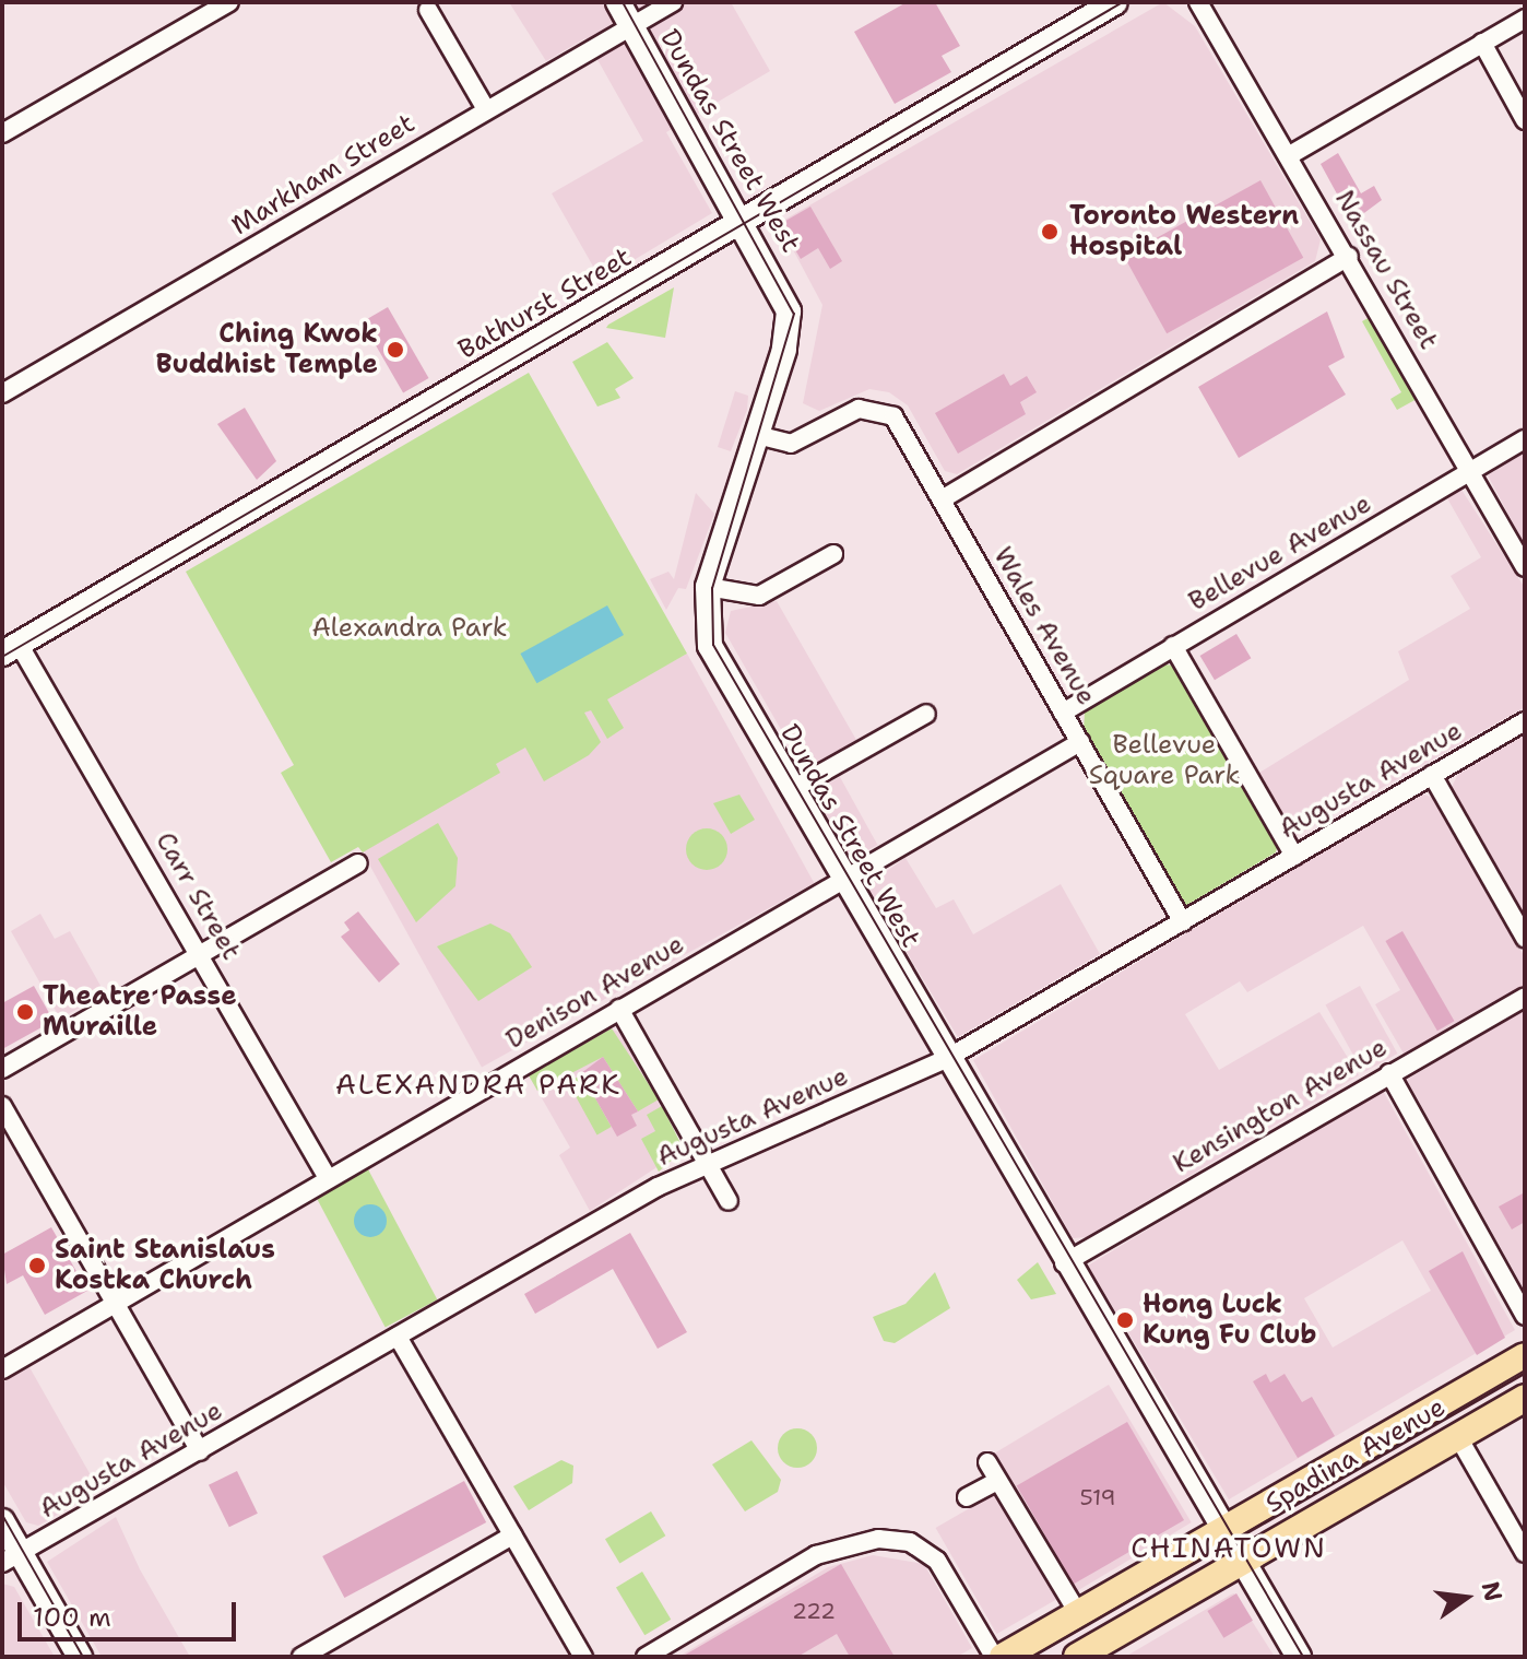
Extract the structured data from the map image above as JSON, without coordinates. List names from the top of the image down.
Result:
{
  "streets": {
    "main road": ["Dundas Street West", "Bathurst Street", "Spadina Avenue"],
    "street": [
      "Markham Street",
      "Nassau Street",
      "Bellevue Avenue",
      "Wales Avenue",
      "Augusta Avenue",
      "Carr Street",
      "Denison Avenue",
      "Kensington Avenue"
    ]
  },
  "crossings": [
    ["Dundas Street West", "Markham Street"],
    ["Dundas Street West", "Bathurst Street"],
    ["Dundas Street West", "Wales Avenue"],
    ["Dundas Street West", "Augusta Avenue"],
    ["Dundas Street West", "Denison Avenue"],
    ["Dundas Street West", "Kensington Avenue"],
    ["Dundas Street West", "Spadina Avenue"],
    ["Nassau Street", "Bellevue Avenue"],
    ["Bathurst Street", "Carr Street"],
    ["Bellevue Avenue", "Wales Avenue"],
    ["Wales Avenue", "Augusta Avenue"],
    ["Wales Avenue", "Denison Avenue"],
    ["Carr Street", "Denison Avenue"]
  ],
  "districts": ["ALEXANDRA PARK", "CHINATOWN"],
  "parks": ["Alexandra Park", "Bellevue Square Park"],
  "places": [
    "Toronto Western Hospital",
    "Ching Kwok Buddhist Temple",
    "Theatre Passe Muraille",
    "Saint Stanislaus Kostka Church",
    "Hong Luck Kung Fu Club"
  ],
  "house_numbers": ["519", "222"],
  "scale_bar": "100 m",
  "north": "right"
}
